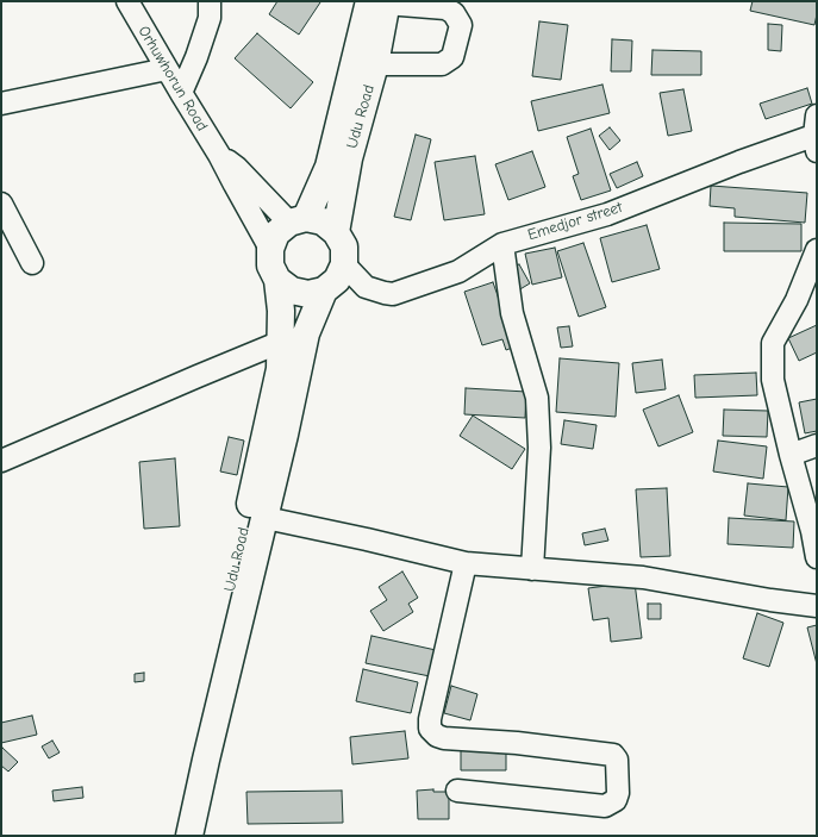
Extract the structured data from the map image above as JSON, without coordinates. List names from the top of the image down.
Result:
{
  "streets": {
    "main road": ["Udu Road"],
    "street": ["Orhuwhorun Road", "Emedjor street"]
  },
  "crossings": [
    ["Orhuwhorun Road", "Udu Road"],
    ["Orhuwhorun Road", "Emedjor street"],
    ["Udu Road", "Emedjor street"]
  ]
}
